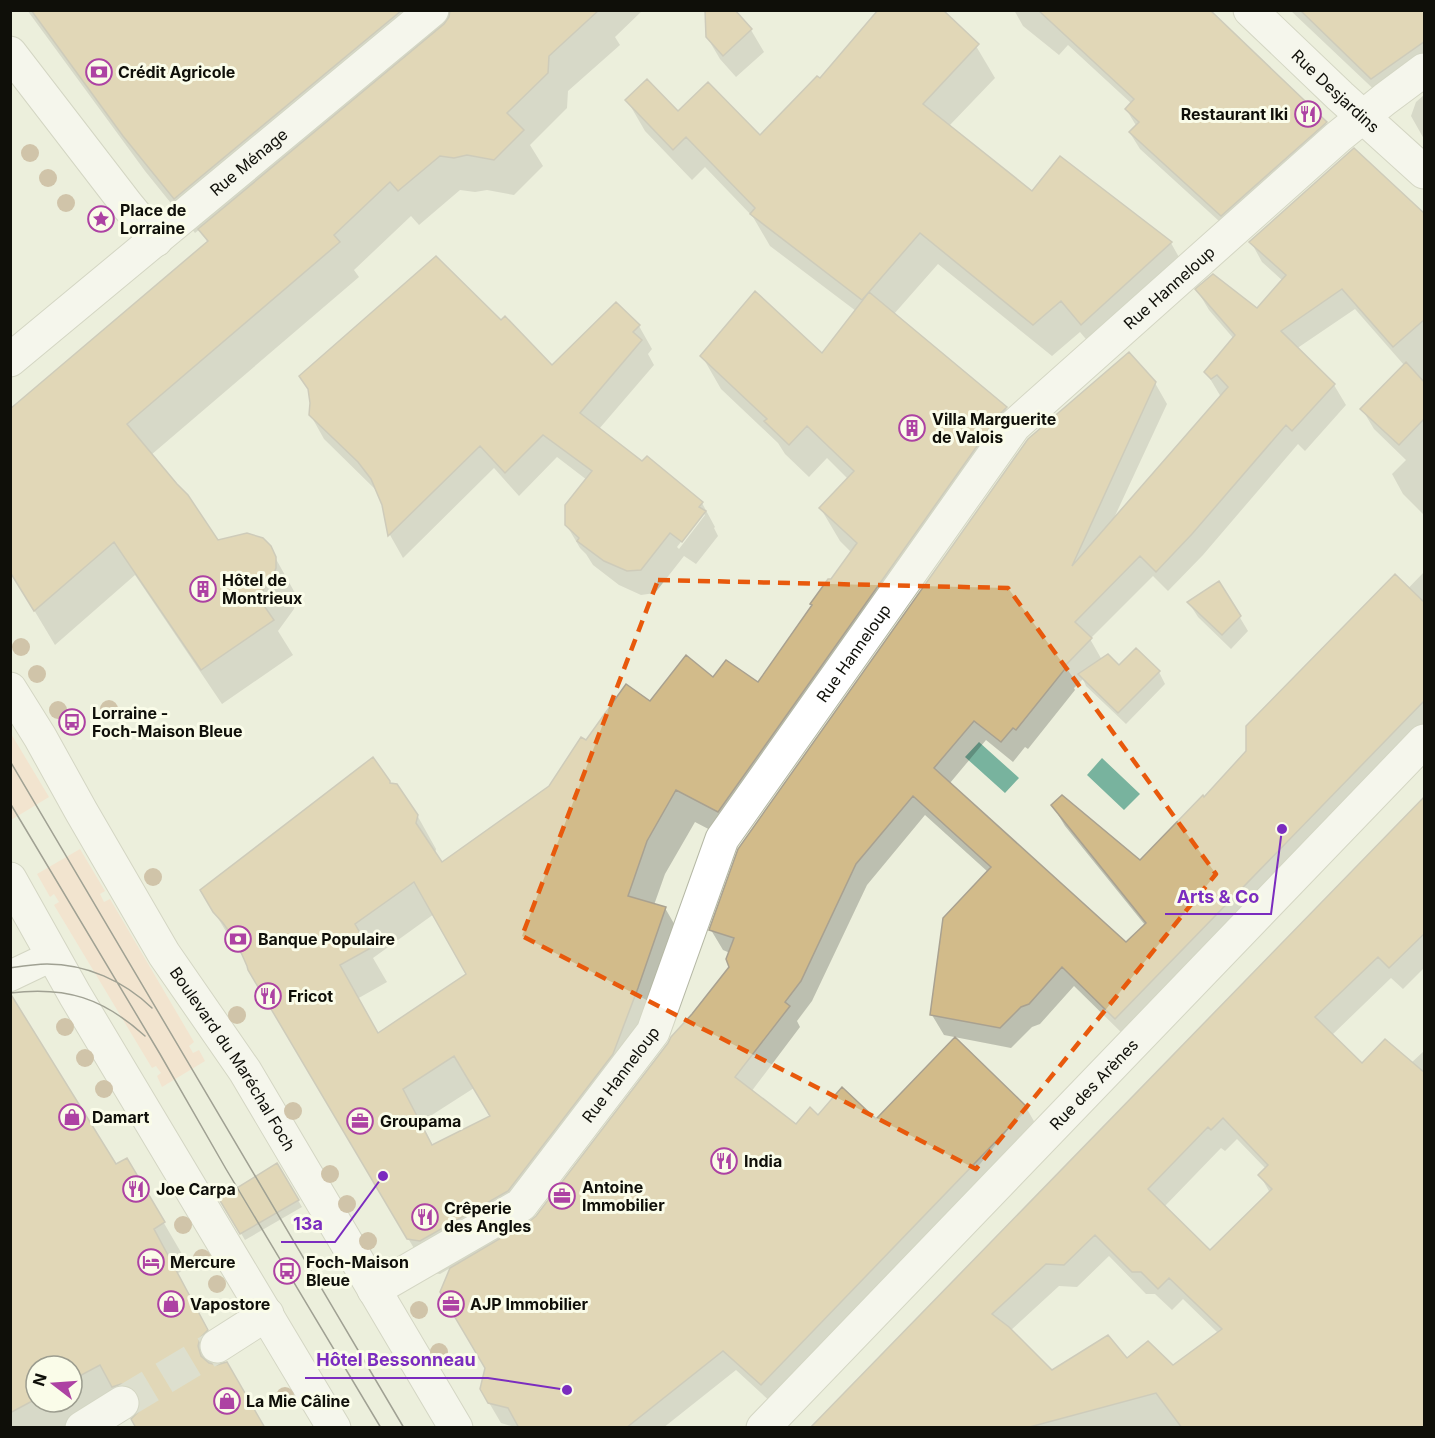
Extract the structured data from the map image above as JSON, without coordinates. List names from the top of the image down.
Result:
{
  "streets": {
    "street": [
      "Rue Desjardins",
      "Rue Ménage",
      "Rue Hanneloup",
      "Boulevard du Maréchal Foch",
      "Rue des Arènes"
    ]
  },
  "crossings": [
    ["Rue Desjardins", "Rue Hanneloup"],
    ["Rue Hanneloup", "Boulevard du Maréchal Foch"]
  ],
  "places": {
    "bank": ["Crédit Agricole", "Banque Populaire"],
    "restaurant": [
      "Restaurant Iki",
      "Fricot",
      "India",
      "Joe Carpa",
      "Crêperie des Angles"
    ],
    "place": ["Place de Lorraine"],
    "building": ["Villa Marguerite de Valois", "Hôtel de Montrieux"],
    "bus stop": ["Lorraine - Foch-Maison Bleue", "Foch-Maison Bleue"],
    "other": ["Arts & Co", "13a", "Hôtel Bessonneau"],
    "shop": ["Damart", "Vapostore", "La Mie Câline"],
    "office": ["Groupama", "Antoine Immobilier", "AJP Immobilier"],
    "hotel": ["Mercure"]
  },
  "north": "left"
}
